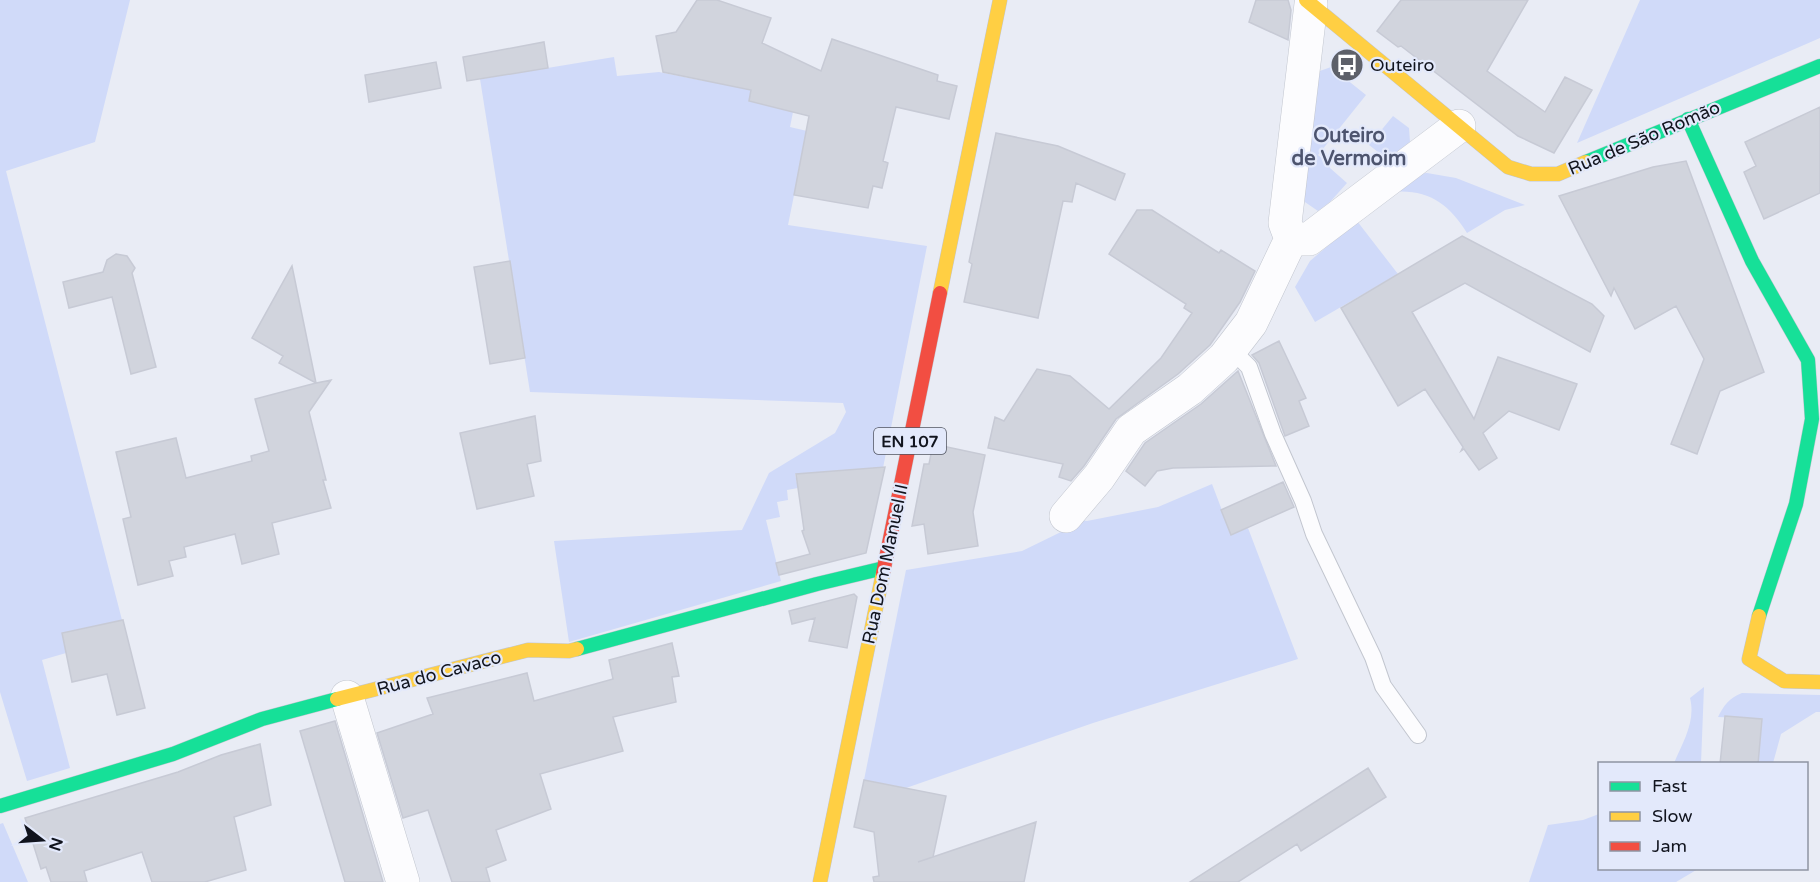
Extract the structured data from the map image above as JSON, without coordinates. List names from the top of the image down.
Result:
{
  "streets": {
    "street": [
      "Rua de São Romão",
      "EN 107",
      "Rua Dom Manuel II",
      "Rua do Cavaco"
    ]
  },
  "crossings": [
    ["Rua Dom Manuel II", "Rua do Cavaco"]
  ],
  "districts": ["Outeiro de Vermoim"],
  "places": {
    "bus stop": ["Outeiro"]
  },
  "legend": ["Fast", "Slow", "Jam"],
  "north": "right"
}
